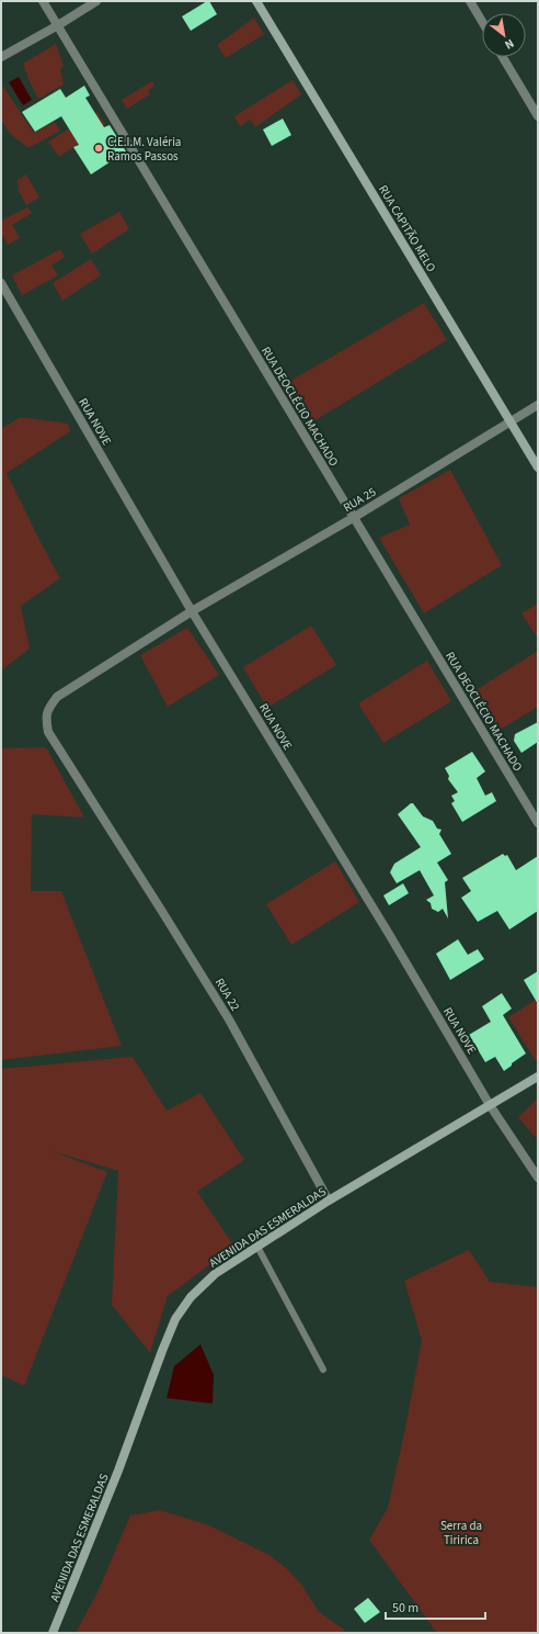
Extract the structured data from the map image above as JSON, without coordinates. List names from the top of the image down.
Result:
{
  "streets": {
    "main road": ["RUA CAPITÃO MELO", "AVENIDA DAS ESMERALDAS"],
    "street": [
      "RUA DEOCLÉCIO MACHADO",
      "RUA NOVE",
      "RUA 25",
      "RUA 22"
    ]
  },
  "crossings": [
    ["RUA CAPITÃO MELO", "RUA 25"],
    ["RUA DEOCLÉCIO MACHADO", "RUA 25"],
    ["RUA NOVE", "RUA 25"],
    ["RUA NOVE", "AVENIDA DAS ESMERALDAS"],
    ["RUA 25", "RUA 22"],
    ["RUA 22", "AVENIDA DAS ESMERALDAS"]
  ],
  "parks": ["Serra da Tiririca"],
  "places": ["C.E.I.M. Valéria Ramos Passos"],
  "scale_bar": "50 m",
  "north": "bottom right"
}
